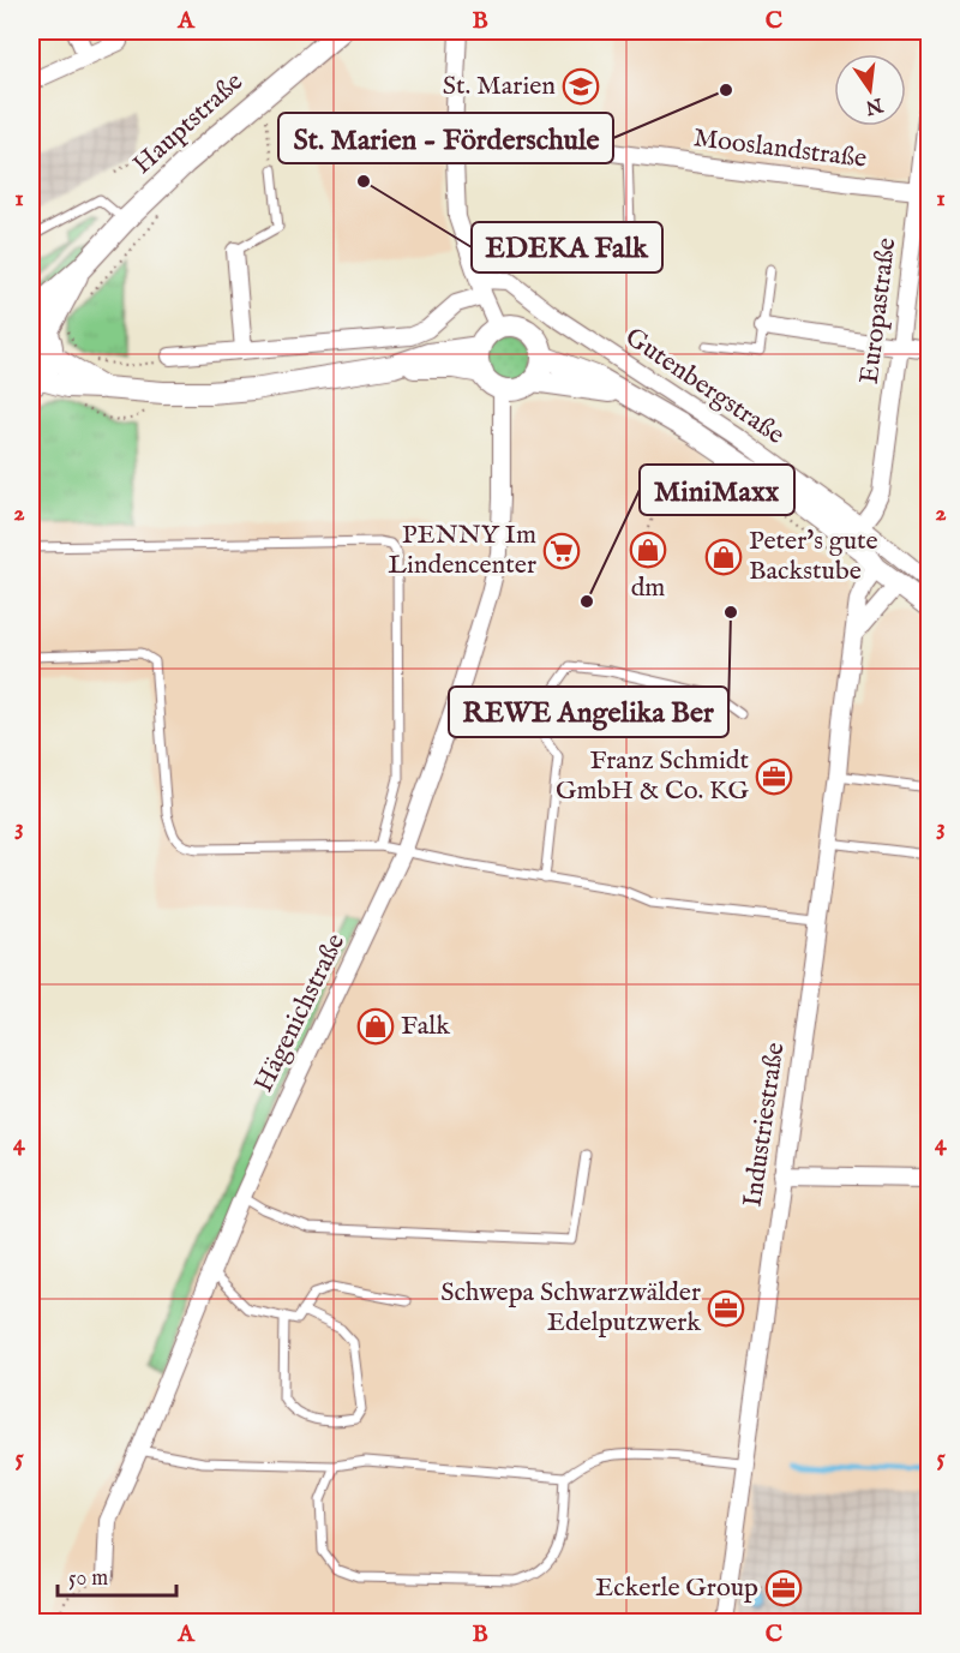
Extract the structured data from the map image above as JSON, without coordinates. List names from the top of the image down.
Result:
{
  "streets": {
    "main road": ["Hauptstraße"],
    "street": [
      "Mooslandstraße",
      "Europastraße",
      "Gutenbergstraße",
      "Hägenichstraße",
      "Industriestraße"
    ]
  },
  "crossings": [
    ["Mooslandstraße", "Europastraße"],
    ["Europastraße", "Gutenbergstraße"]
  ],
  "places": {
    "school or university": ["St. Marien"],
    "other": [
      "St. Marien - Förderschule",
      "EDEKA Falk",
      "MiniMaxx",
      "REWE Angelika Ber"
    ],
    "shop": ["dm", "Peter's gute Backstube", "Falk"],
    "supermarket": ["PENNY Im Lindencenter"],
    "office": ["Franz Schmidt GmbH & Co. KG", "Schwepa Schwarzwälder Edelputzwerk", "Eckerle Group"]
  },
  "scale_bar": "50 m",
  "north": "bottom",
  "grid": {
    "columns": ["A", "B", "C"],
    "rows": [
      "1",
      "2",
      "3",
      "4",
      "5"
    ]
  }
}
